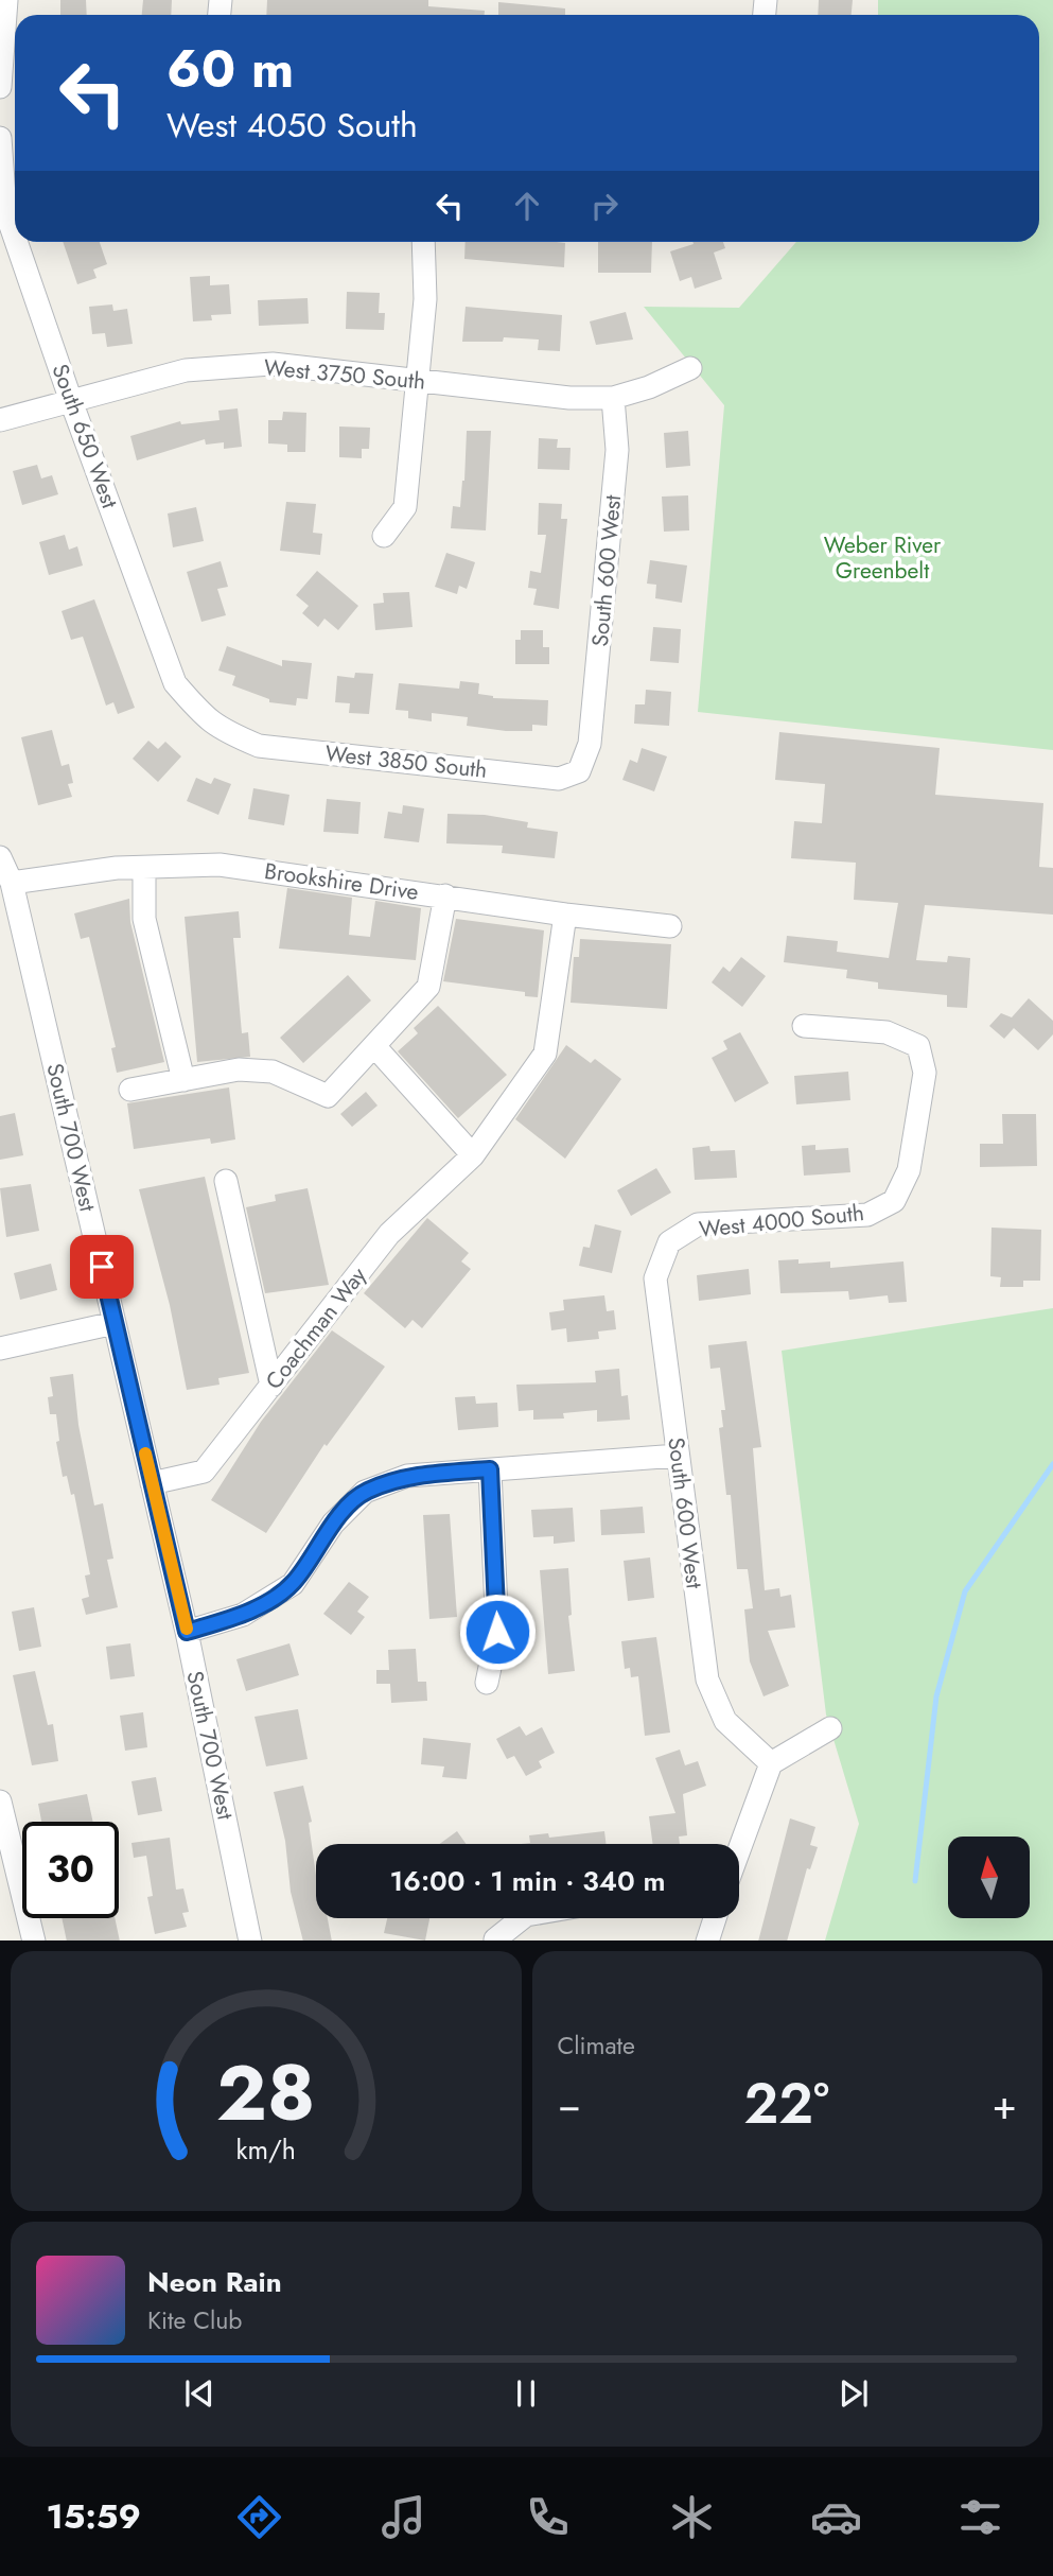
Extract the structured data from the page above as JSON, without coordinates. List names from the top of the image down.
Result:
{
  "streets": {
    "street": [
      "West 3750 South",
      "South 650 West",
      "South 600 West",
      "West 3850 South",
      "Brookshire Drive",
      "South 700 West",
      "West 4000 South",
      "Coachman Way"
    ]
  },
  "crossings": [
    ["West 3750 South", "South 650 West"],
    ["West 3750 South", "South 600 West"],
    ["South 650 West", "West 3850 South"],
    ["South 600 West", "West 3850 South"],
    ["South 600 West", "West 4000 South"],
    ["Brookshire Drive", "South 700 West"],
    ["Brookshire Drive", "Coachman Way"],
    ["South 700 West", "Coachman Way"]
  ],
  "parks": ["Weber River Greenbelt"],
  "north": "top",
  "page": {
    "turn": ["60 m", "West 4050 South"],
    "limit": "30",
    "trip": "16:00 · 1 min · 340 m",
    "tile": "Climate",
    "heat": ["−", "22°", "+"],
    "song": ["Neon Rain", "Kite Club"],
    "tabs": "15:59",
    "gauge": ["28", "km/h"]
  }
}
